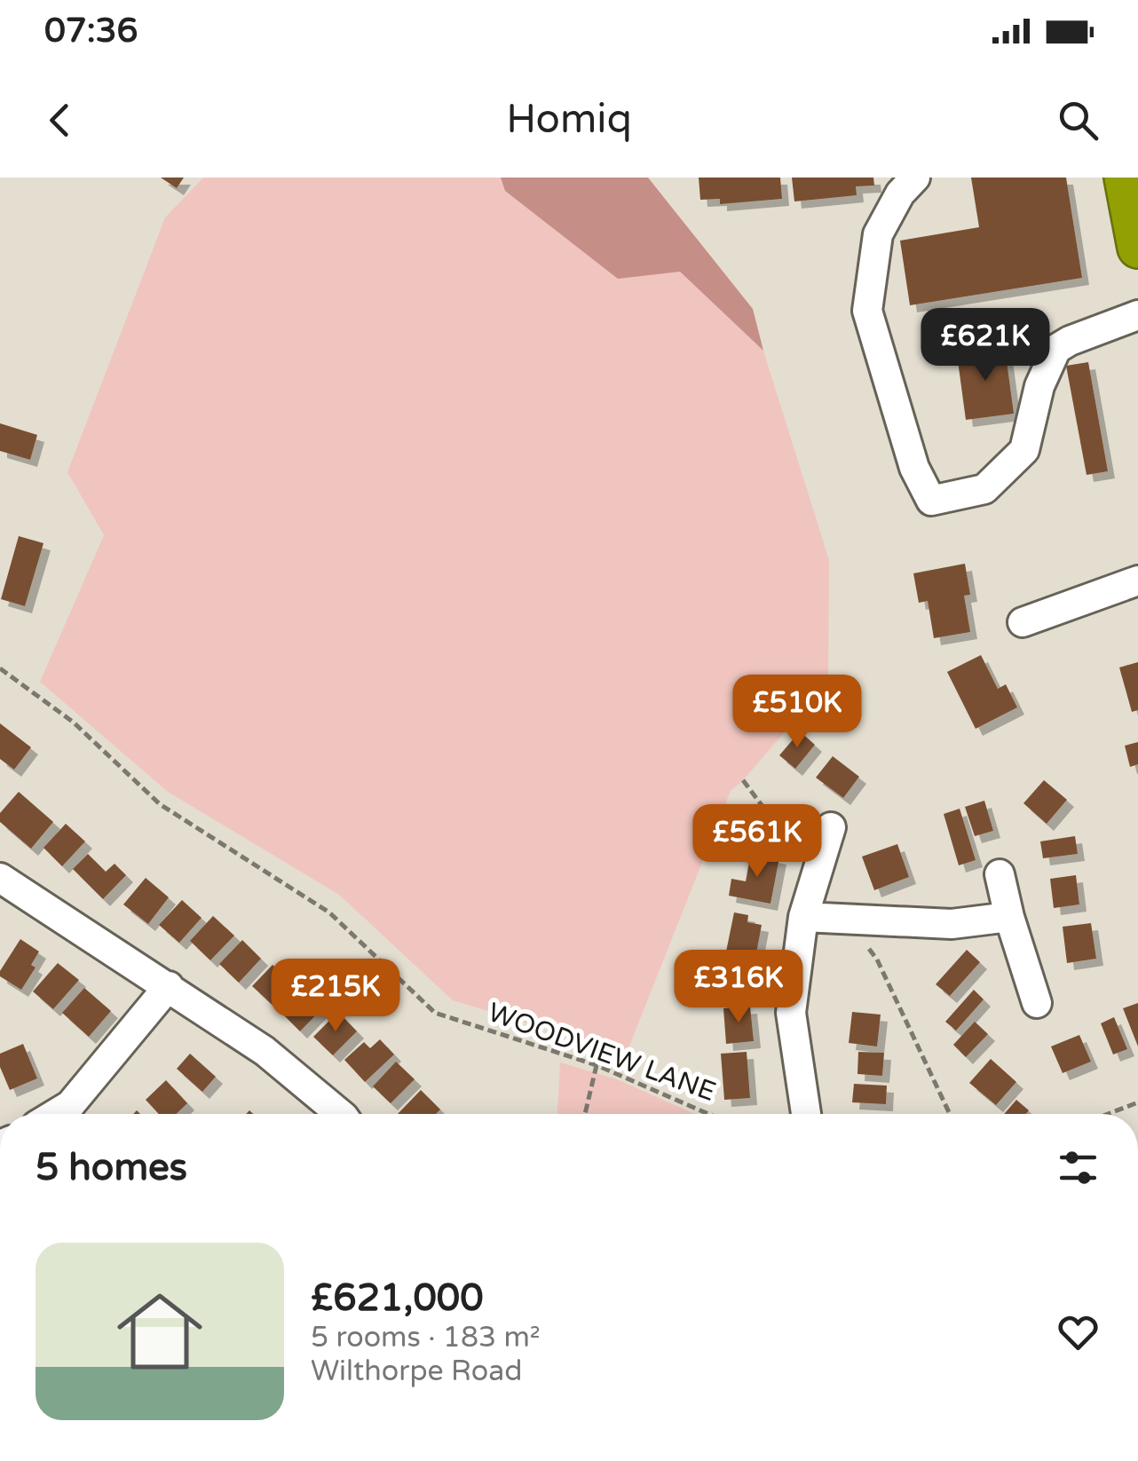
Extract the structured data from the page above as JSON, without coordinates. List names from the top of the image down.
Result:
{
  "streets": {
    "path": ["WOODVIEW LANE"]
  },
  "page": {
    "status": "07:36",
    "header": "Homiq",
    "price": [
      "£621K",
      "£510K",
      "£561K",
      "£316K",
      "£215K"
    ],
    "heading": "5 homes",
    "list": [
      {
        "name": "£621,000",
        "note": "5 rooms · 183 m² · Wilthorpe Road"
      }
    ]
  }
}
